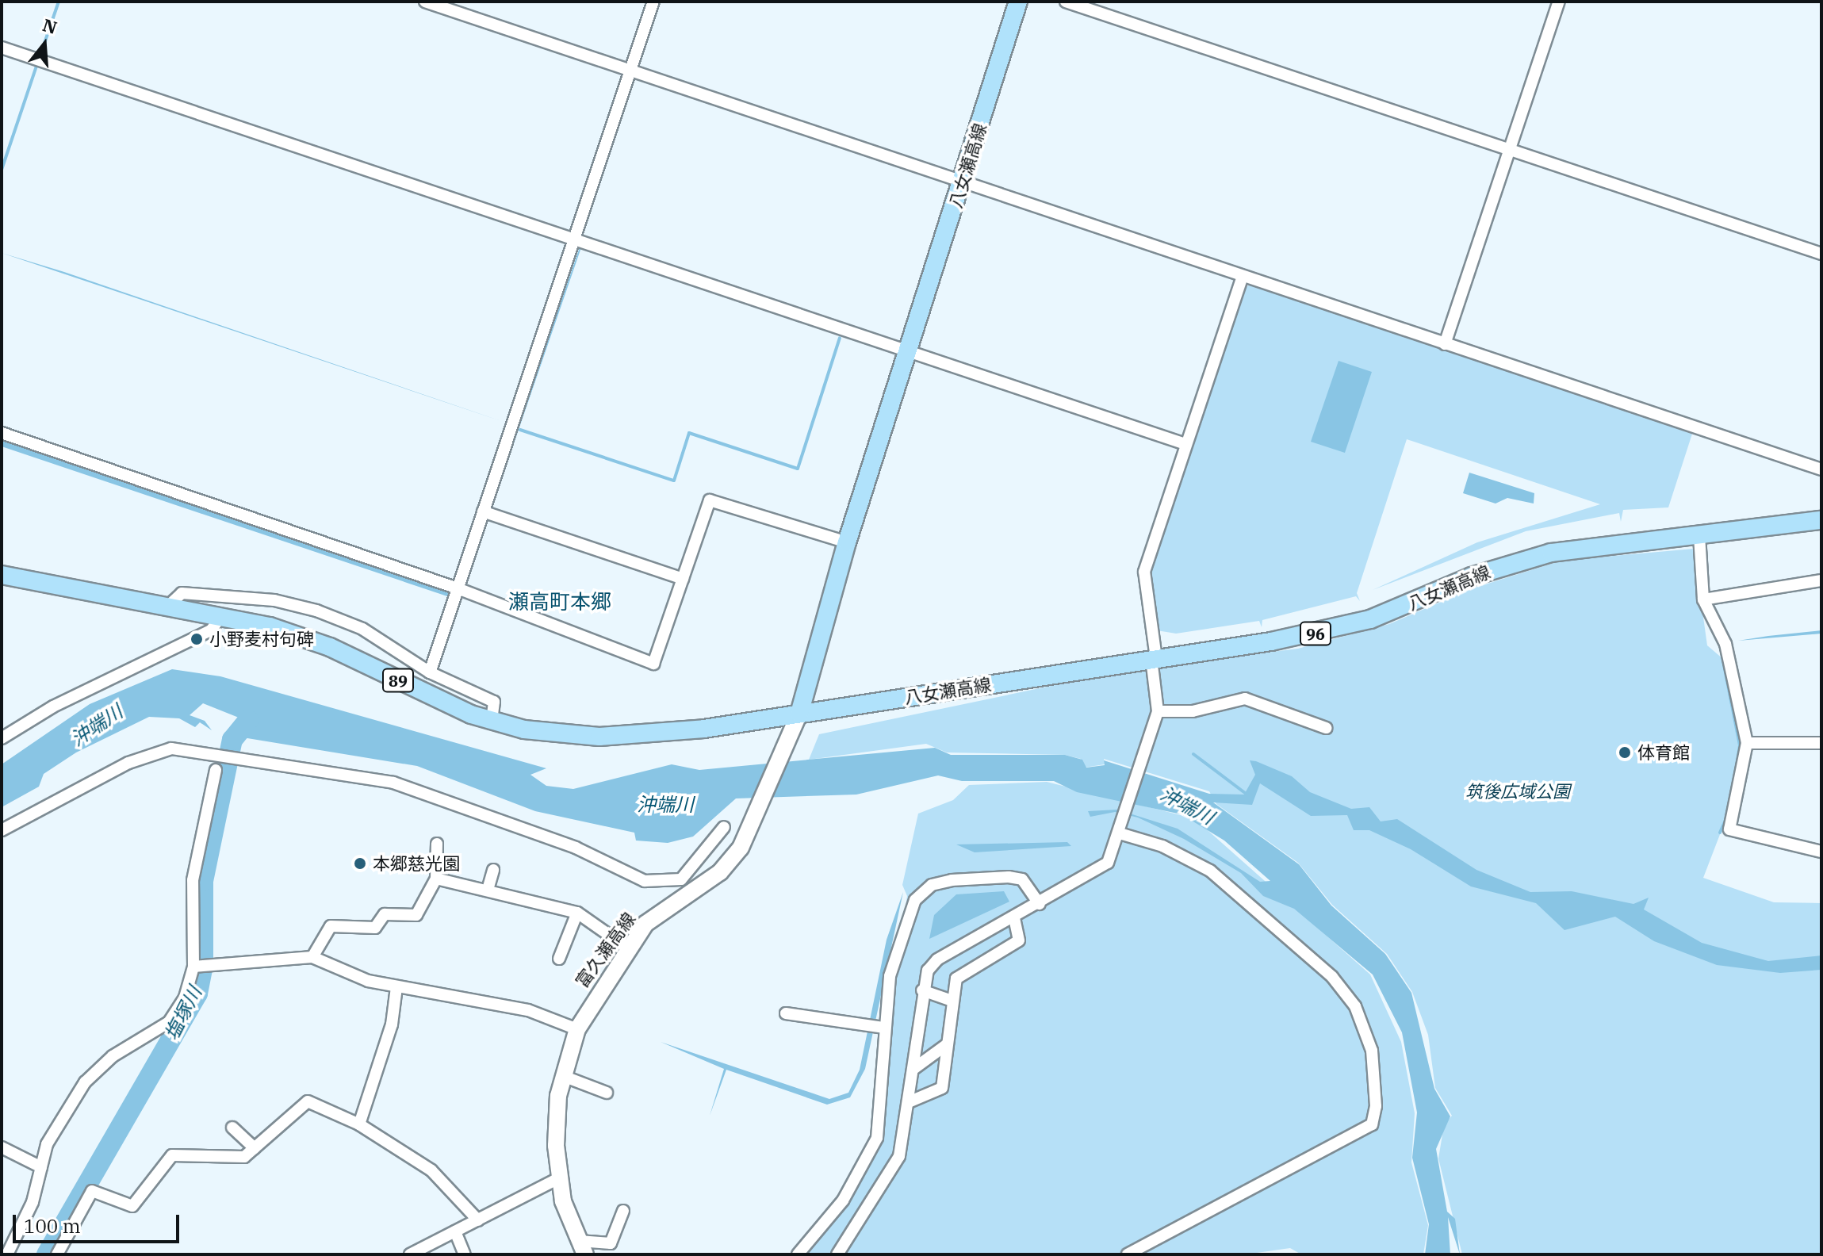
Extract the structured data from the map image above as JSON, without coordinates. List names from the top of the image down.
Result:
{
  "streets": {
    "main road": [
      "八女瀬高線",
      "96",
      "89",
      "富久瀬高線"
    ]
  },
  "crossings": [
    ["八女瀬高線", "89"],
    ["八女瀬高線", "富久瀬高線"],
    ["89", "富久瀬高線"]
  ],
  "districts": ["瀬高町本郷"],
  "water": ["沖端川", "塩塚川"],
  "parks": ["筑後広域公園"],
  "places": ["小野麦村句碑", "体育館", "本郷慈光園"],
  "scale_bar": "100 m",
  "north": "top"
}
